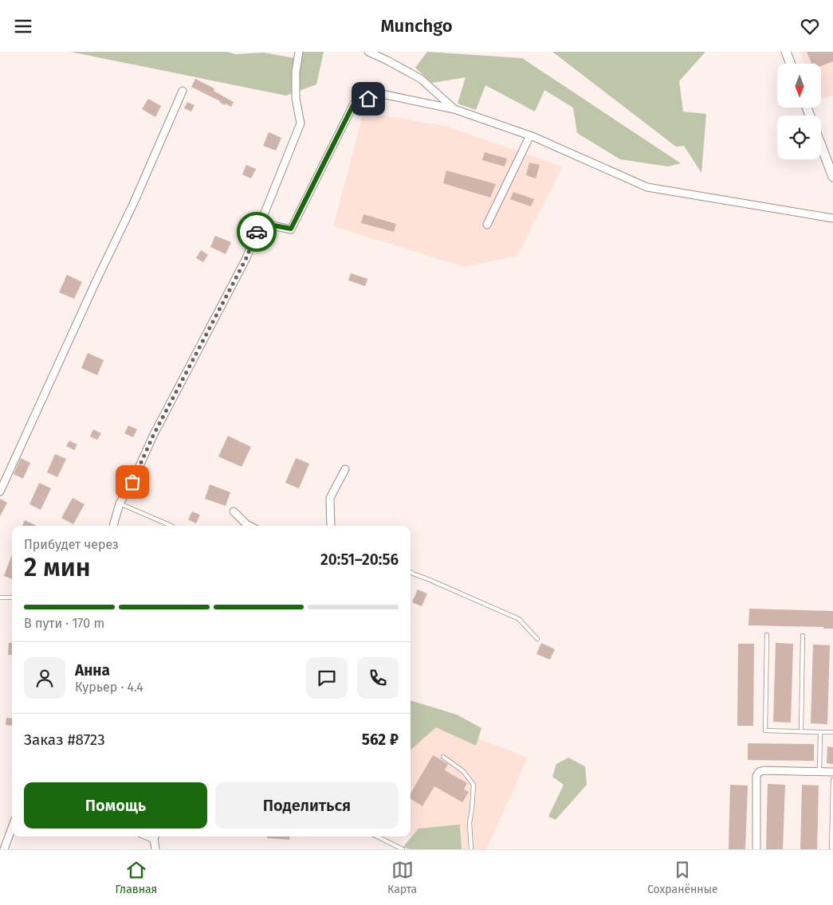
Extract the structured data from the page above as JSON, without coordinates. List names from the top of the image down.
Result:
{
  "north": "bottom",
  "page": {
    "header": "Munchgo",
    "heading": ["2 мин", "Прибудет через", "20:51–20:56"],
    "panel": [
      "Анна",
      "Курьер · 4.4",
      "Заказ #8723",
      "562 ₽"
    ],
    "bar": "В пути · 170 m",
    "buttons": ["Помощь", "Поделиться"],
    "tabs": ["Главная", "Карта", "Сохранённые"]
  }
}
